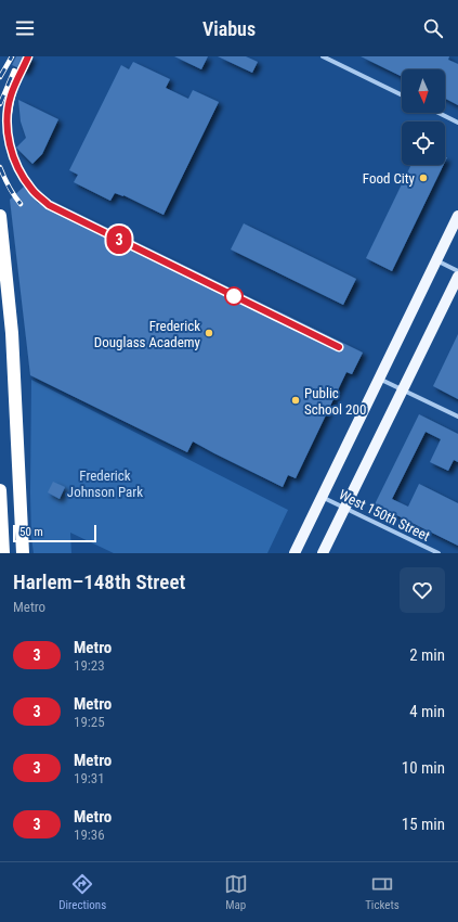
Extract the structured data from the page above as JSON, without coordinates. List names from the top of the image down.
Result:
{
  "streets": {
    "street": ["West 150th Street"]
  },
  "parks": ["Frederick Johnson Park"],
  "places": ["Food City", "Frederick Douglass Academy", "Public School 200"],
  "lines": ["metro line 3"],
  "scale_bar": "50 m",
  "north": "bottom",
  "page": {
    "header": "Viabus",
    "on_map": "3",
    "scale": "50 m",
    "heading": ["Harlem–148th Street", "Metro"],
    "list": [
      {
        "mark": "3",
        "name": "Metro",
        "note": "19:23",
        "value": "2 min"
      },
      {
        "mark": "3",
        "name": "Metro",
        "note": "19:25",
        "value": "4 min"
      },
      {
        "mark": "3",
        "name": "Metro",
        "note": "19:31",
        "value": "10 min"
      },
      {
        "mark": "3",
        "name": "Metro",
        "note": "19:36",
        "value": "15 min"
      }
    ],
    "tabs": ["Directions", "Map", "Tickets"]
  }
}
